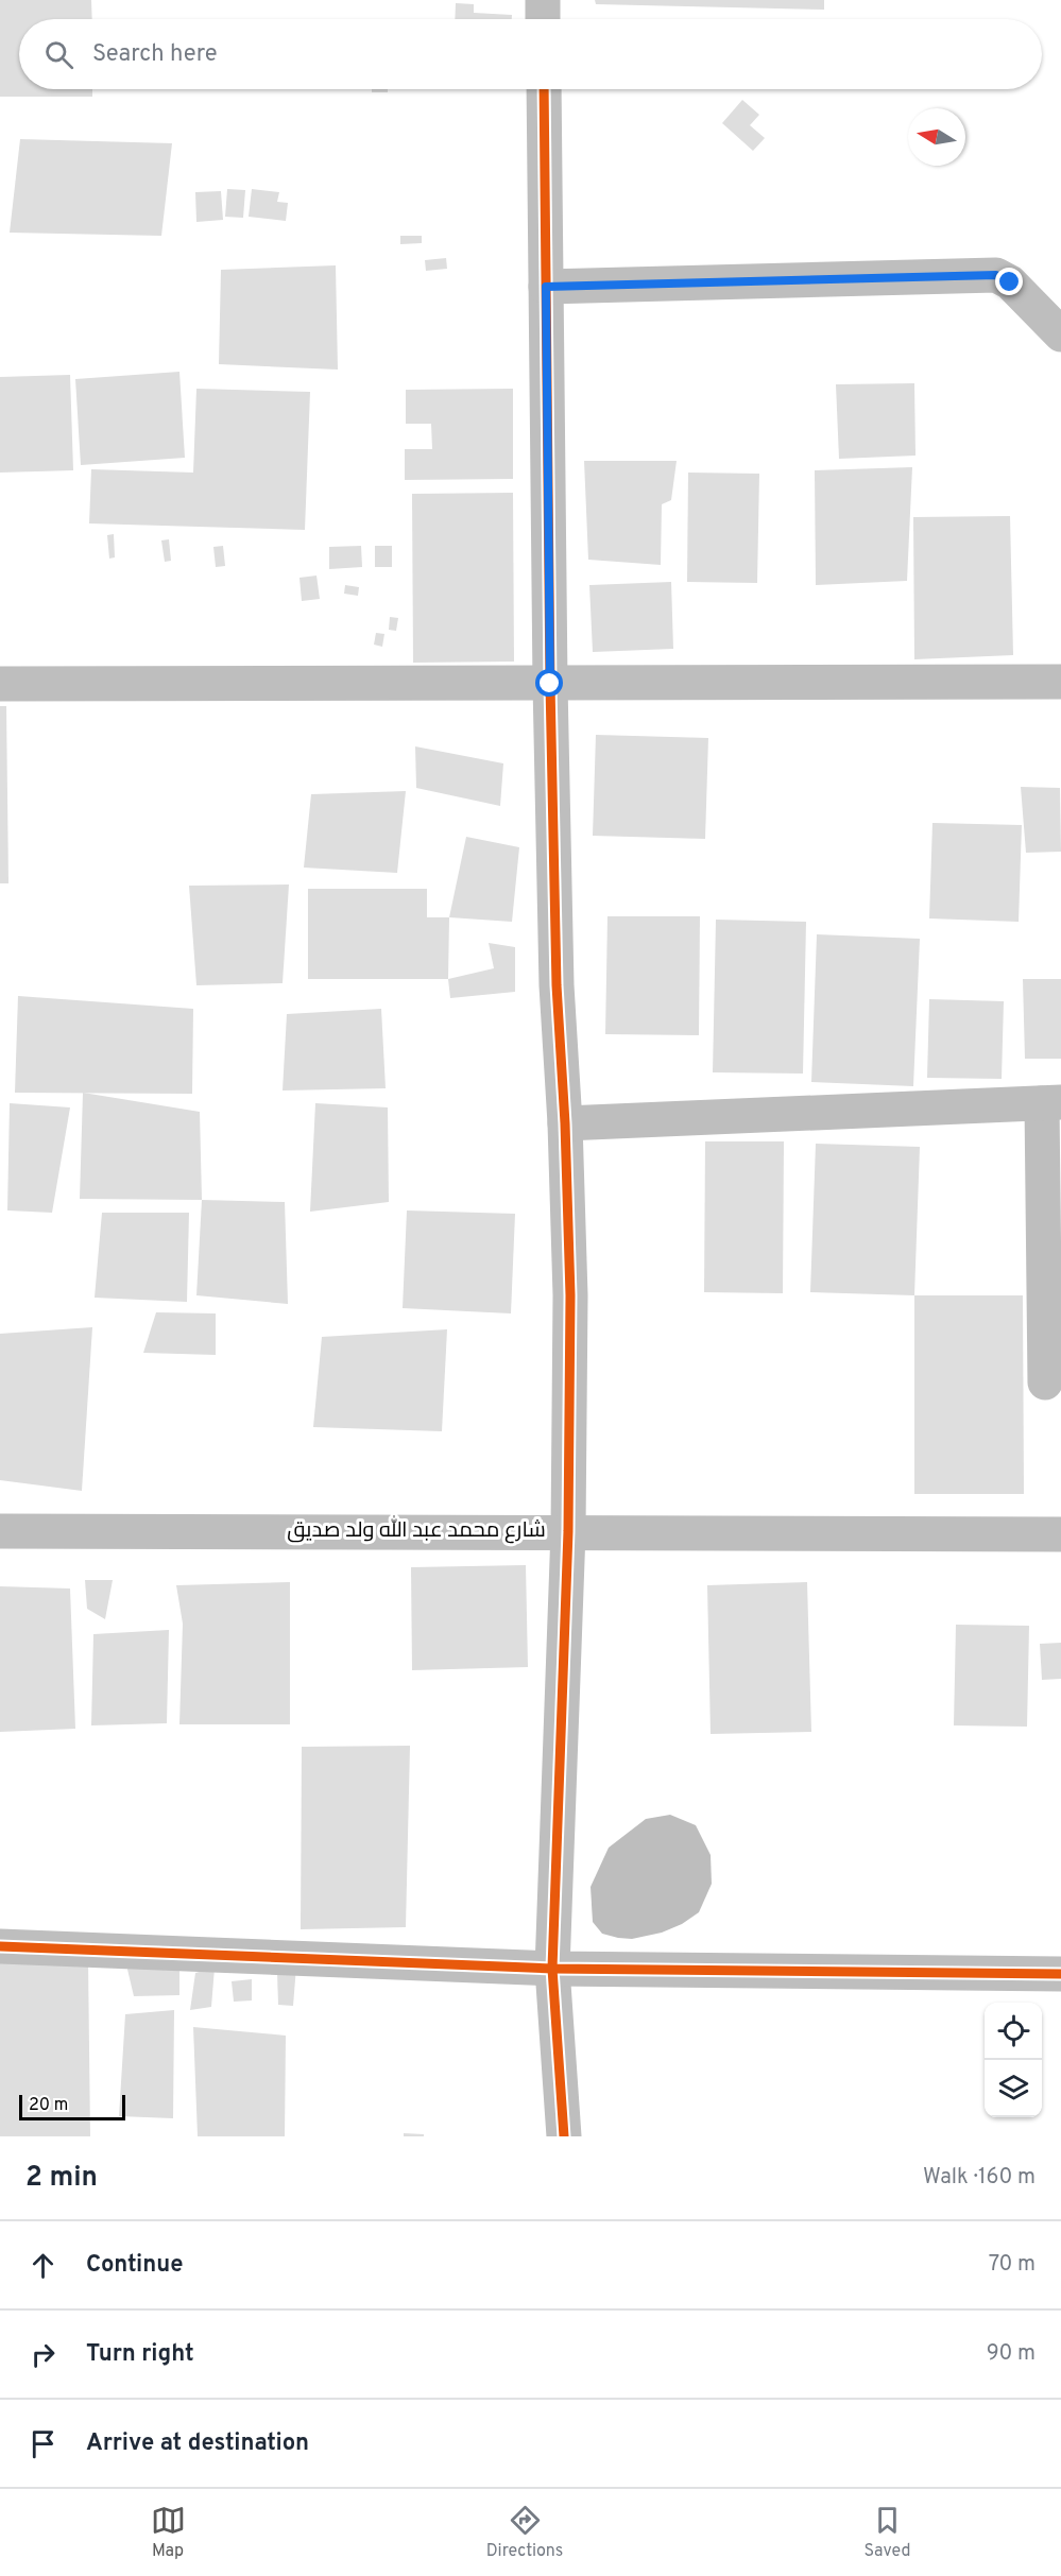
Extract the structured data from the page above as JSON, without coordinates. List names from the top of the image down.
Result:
{
  "streets": {
    "street": ["شارع محمد عبد الله ولد صديق"]
  },
  "scale_bar": "20 m",
  "north": "left",
  "page": {
    "search": "Search here",
    "scale": "20 m",
    "heading": ["2 min", "Walk · 160 m"],
    "list": [
      ["Continue", "70 m"],
      ["Turn right", "90 m"],
      "Arrive at destination"
    ],
    "nav": ["Map", "Directions", "Saved"]
  }
}
